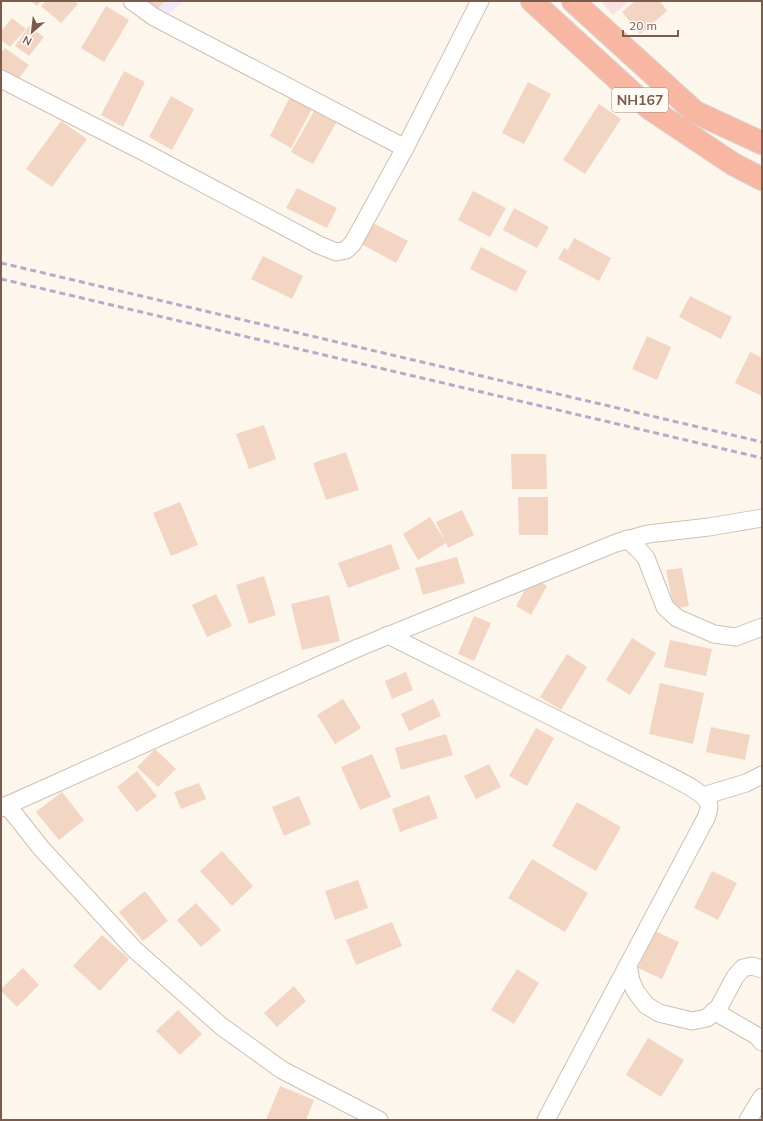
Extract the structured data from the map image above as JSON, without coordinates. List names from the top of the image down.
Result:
{
  "streets": {
    "highway": ["NH167"]
  },
  "scale_bar": "20 m",
  "north": "bottom left"
}
